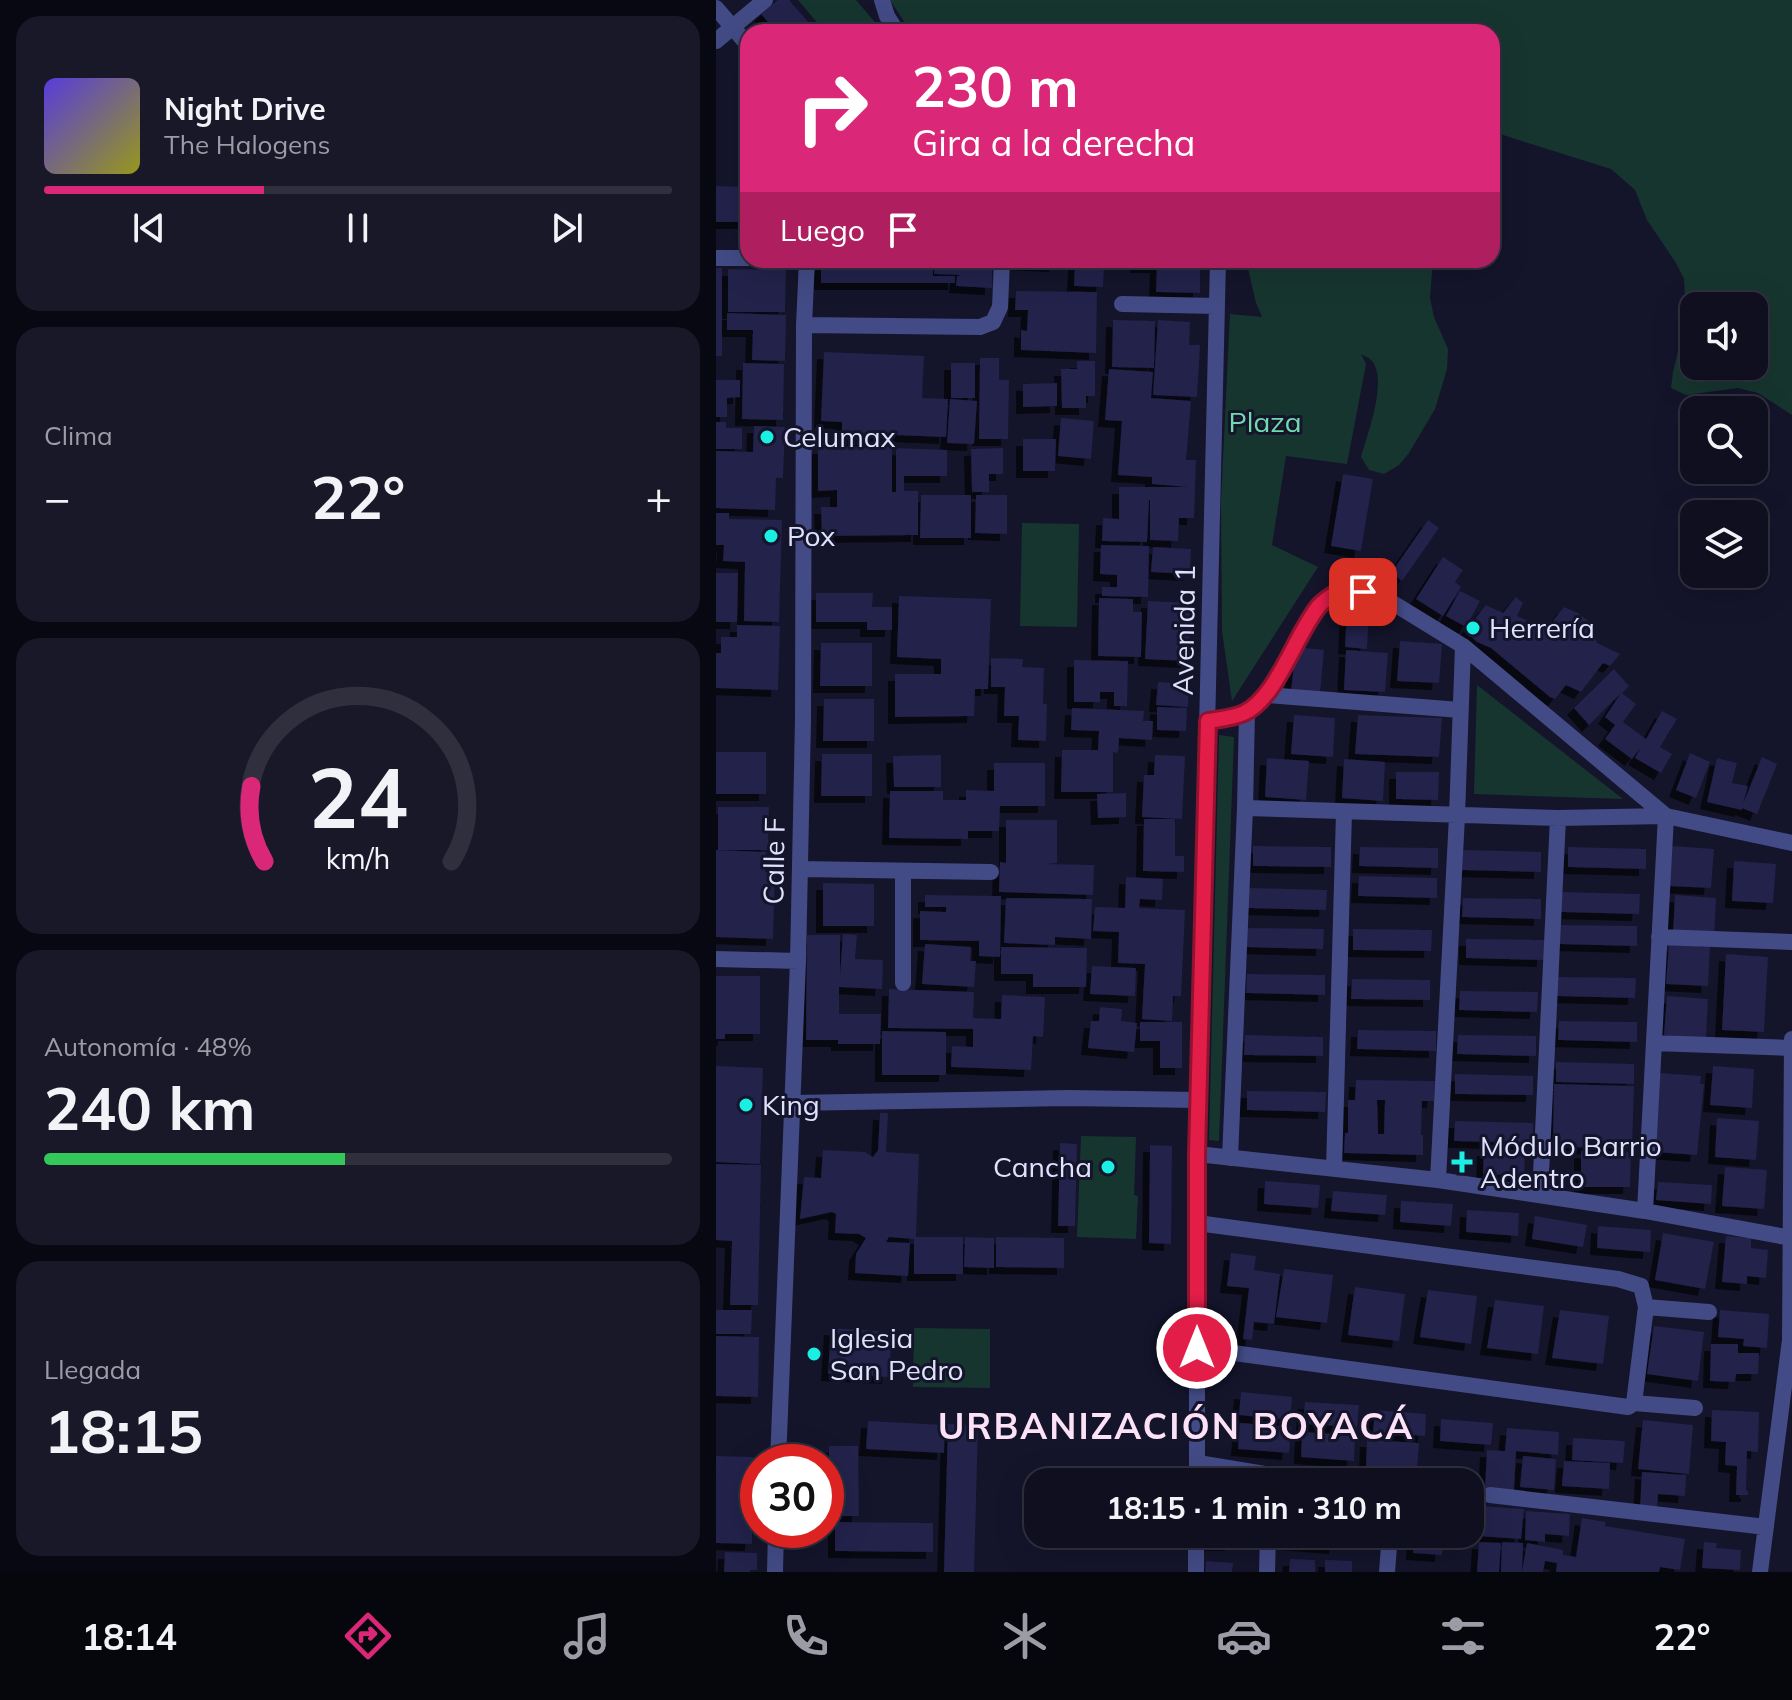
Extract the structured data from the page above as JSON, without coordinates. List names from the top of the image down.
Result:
{
  "streets": {
    "street": ["Avenida 1", "Calle F"]
  },
  "districts": ["URBANIZACIÓN BOYACÁ"],
  "parks": ["Plaza"],
  "places": {
    "other": [
      "Celumax",
      "Pox",
      "Herrería",
      "King",
      "Cancha",
      "Iglesia San Pedro"
    ],
    "health": ["Módulo Barrio Adentro"]
  },
  "page": {
    "turn": ["230 m", "Gira a la derecha"],
    "song": ["Night Drive", "The Halogens"],
    "then": "Luego",
    "tile": [
      "Clima",
      ["Autonomía · 48%", "240 km"],
      ["Llegada", "18:15"]
    ],
    "heat": ["−", "22°", "+"],
    "limit": "30",
    "trip": "18:15 · 1 min · 310 m",
    "tabs": ["18:14", "22°"],
    "gauge": ["24", "km/h"]
  }
}
